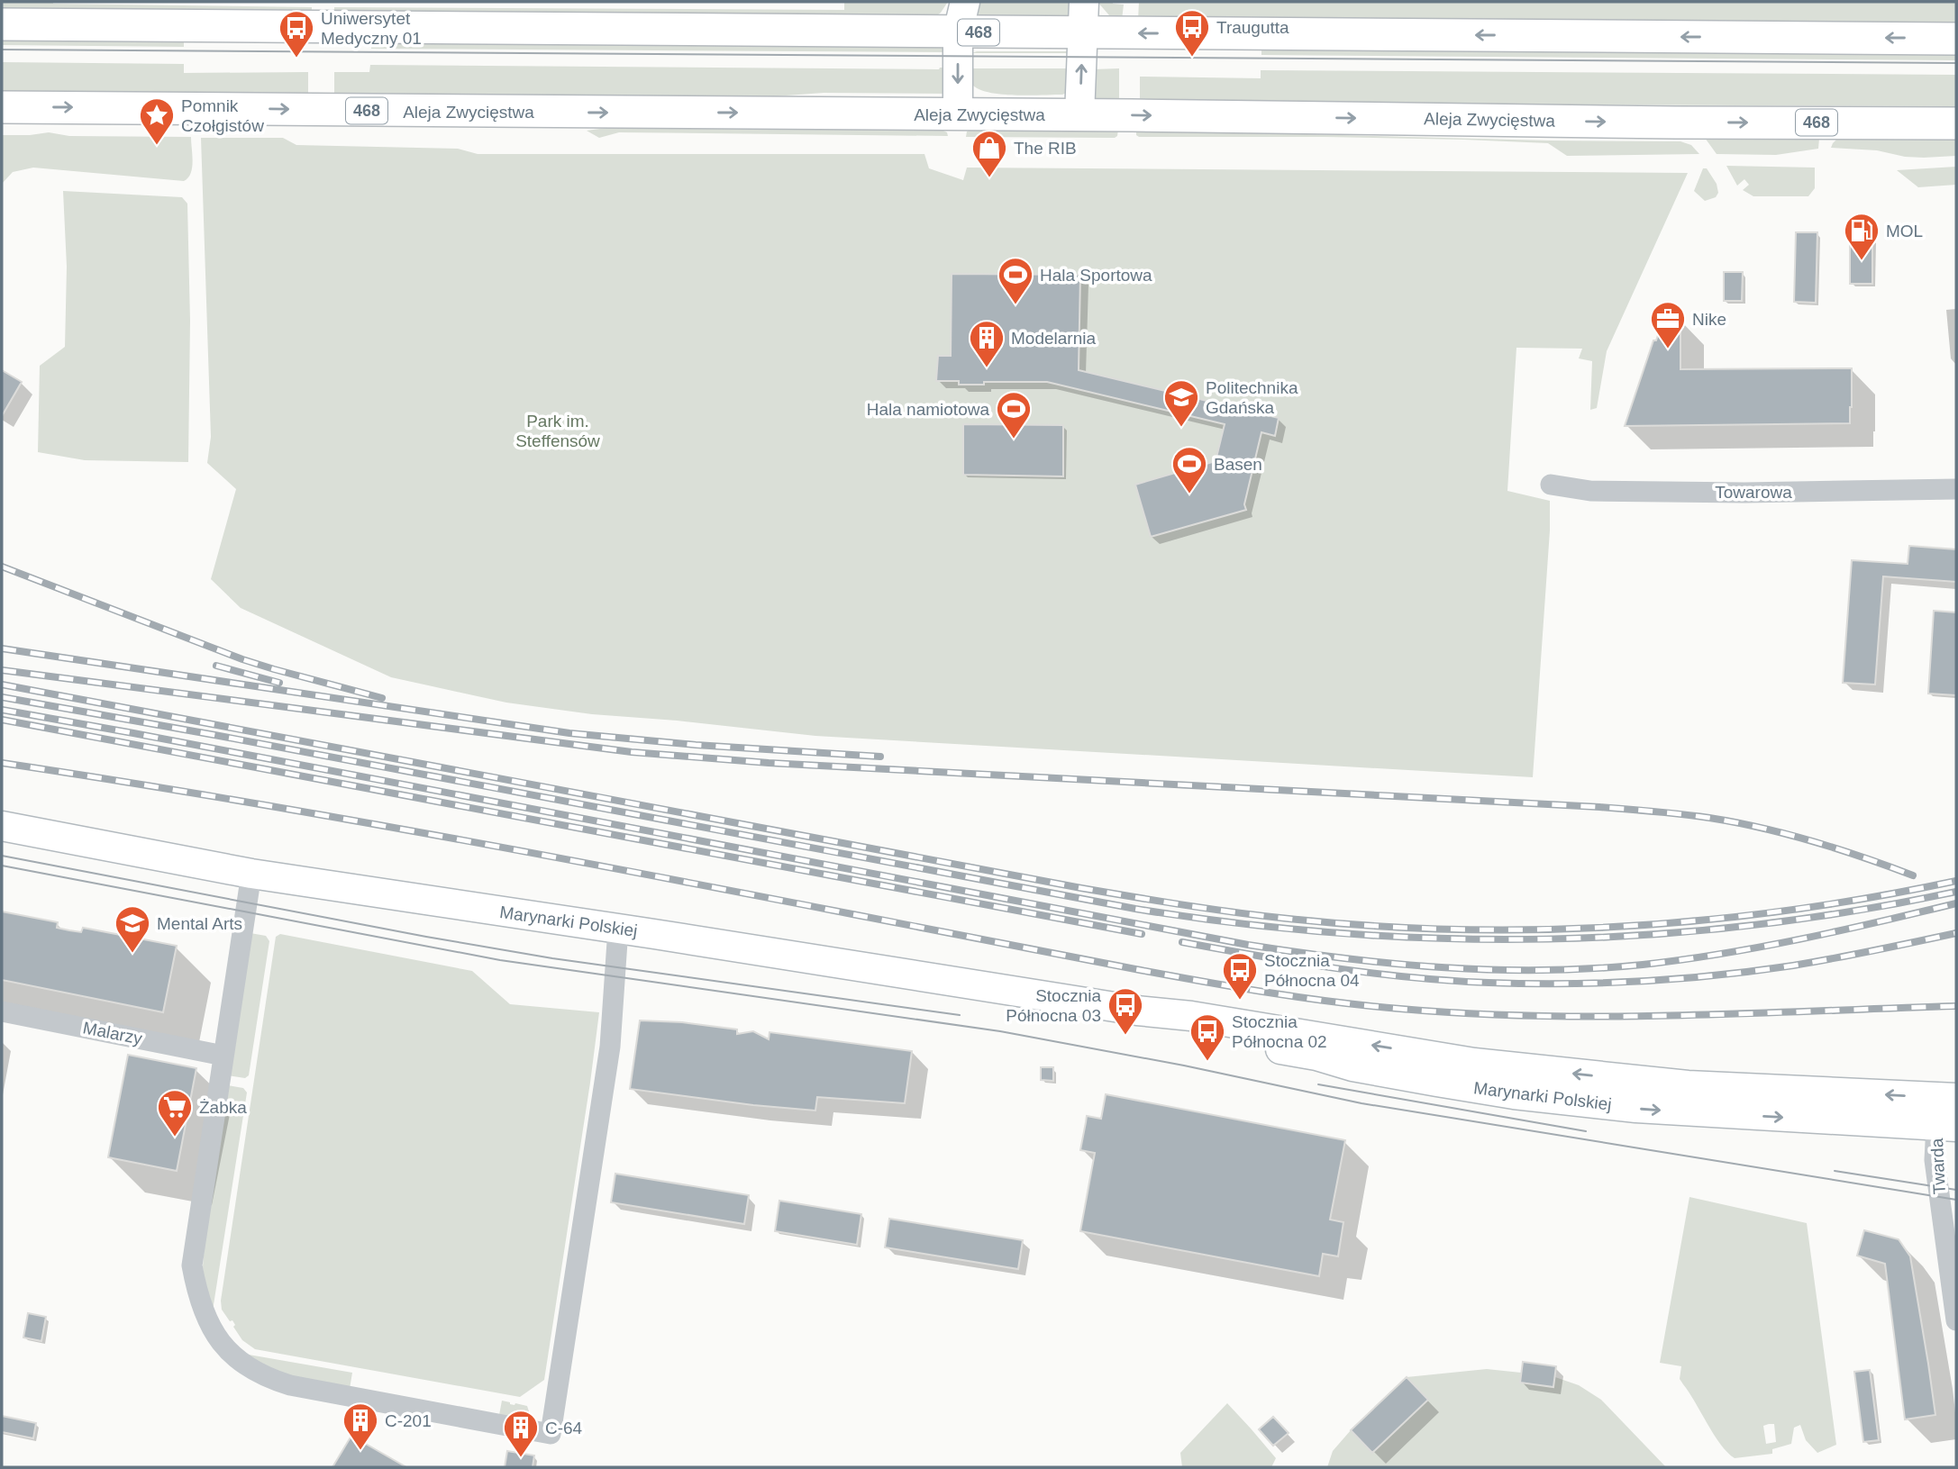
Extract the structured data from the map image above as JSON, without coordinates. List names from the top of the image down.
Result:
{
  "streets": {
    "main road": ["468", "Aleja Zwycięstwa", "Marynarki Polskiej"],
    "street": ["Towarowa", "Malarzy", "Twarda"]
  },
  "crossings": [
    ["Marynarki Polskiej", "Twarda"]
  ],
  "parks": ["Park im. Steffensów"],
  "places": {
    "bus stop": [
      "Traugutta",
      "Uniwersytet Medyczny 01",
      "Stocznia Północna 04",
      "Stocznia Północna 03",
      "Stocznia Północna 02"
    ],
    "place": ["Pomnik Czołgistów"],
    "shop": ["The RIB"],
    "fuel station": ["MOL"],
    "sports": ["Hala Sportowa", "Hala namiotowa", "Basen"],
    "office": ["Nike"],
    "building": ["Modelarnia", "C-201", "C-64"],
    "school or university": ["Politechnika Gdańska", "Mental Arts"],
    "supermarket": ["Żabka"]
  }
}
